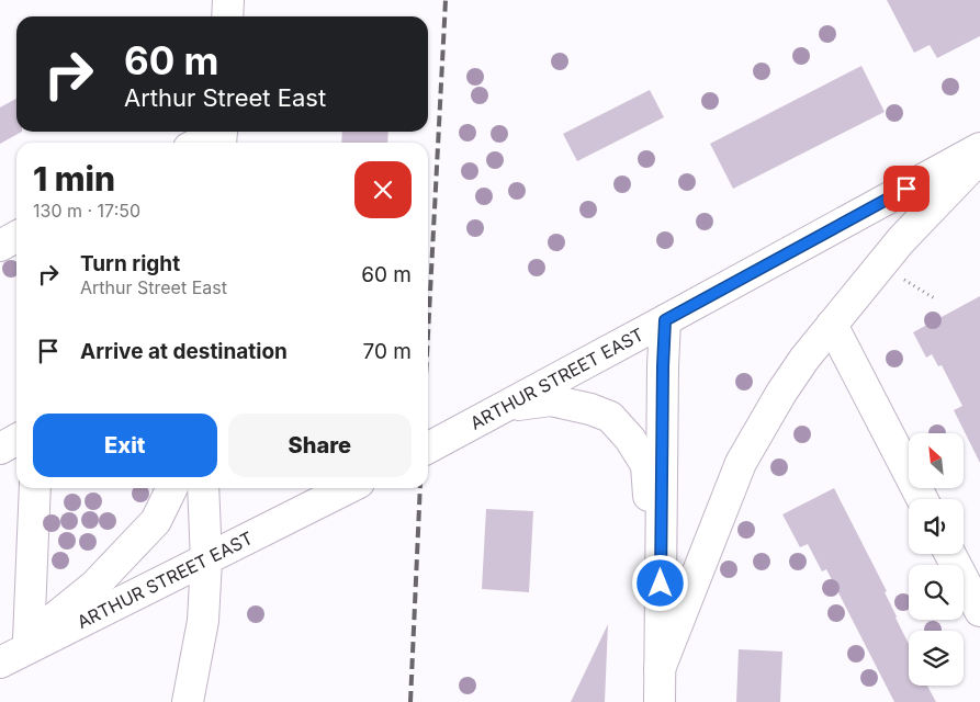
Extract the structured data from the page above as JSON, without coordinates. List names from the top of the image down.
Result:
{
  "streets": {
    "main road": ["ARTHUR STREET EAST"]
  },
  "north": "top left",
  "page": {
    "turn": ["60 m", "Arthur Street East"],
    "heading": ["1 min", "130 m · 17:50"],
    "list": [
      {
        "name": "Turn right",
        "note": "Arthur Street East",
        "value": "60 m"
      },
      {
        "name": "Arrive at destination",
        "value": "70 m"
      }
    ],
    "buttons": ["Exit", "Share"]
  }
}
